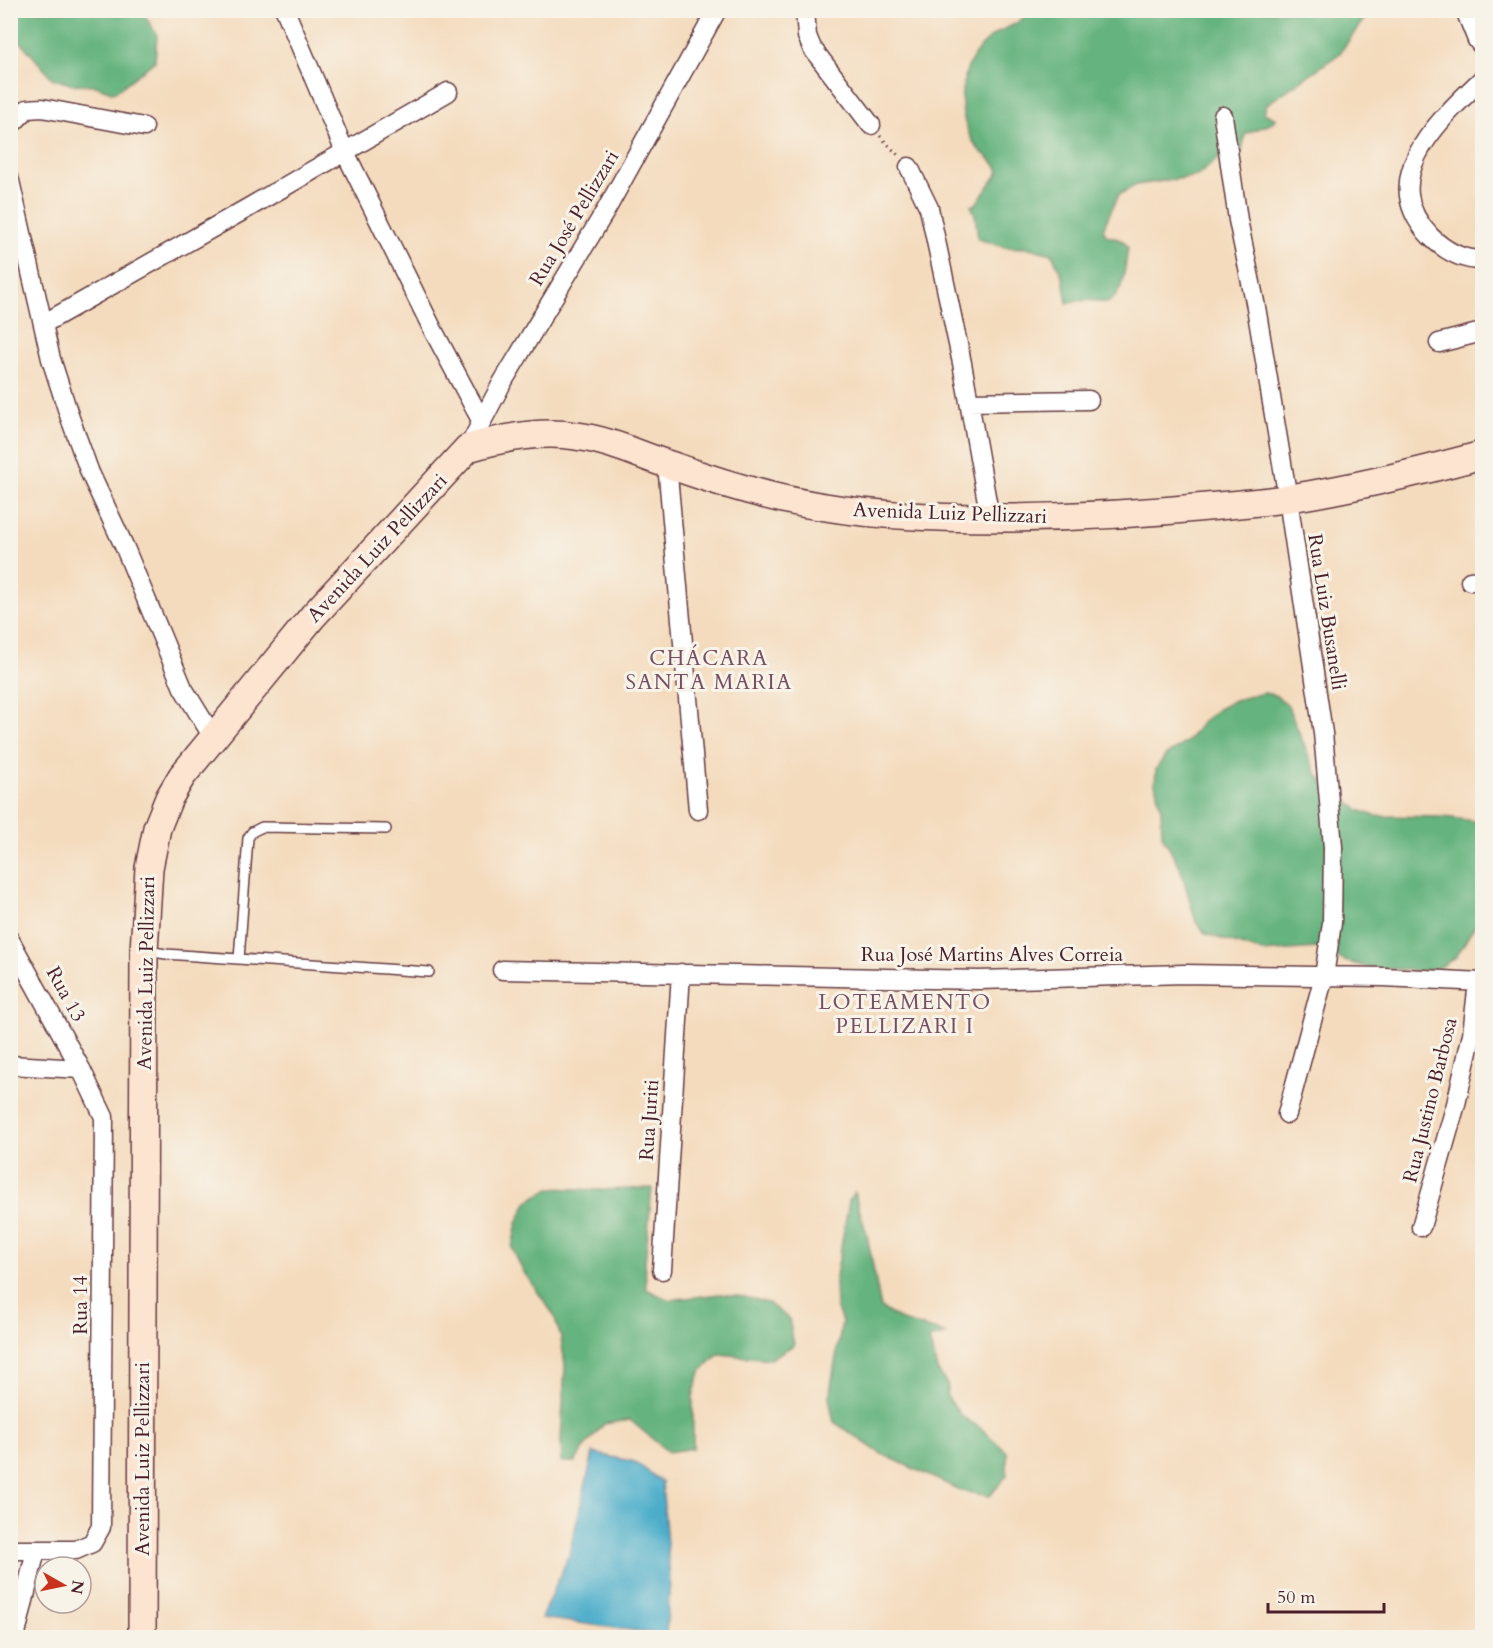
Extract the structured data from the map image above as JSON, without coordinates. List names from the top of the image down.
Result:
{
  "streets": {
    "main road": ["Avenida Luiz Pellizzari"],
    "street": [
      "Rua José Pellizzari",
      "Rua Luiz Busanelli",
      "Rua José Martins Alves Correia",
      "Rua 13",
      "Rua Justino Barbosa",
      "Rua Juriti",
      "Rua 14"
    ]
  },
  "crossings": [
    ["Rua José Pellizzari", "Avenida Luiz Pellizzari"],
    ["Avenida Luiz Pellizzari", "Rua Luiz Busanelli"],
    ["Rua Luiz Busanelli", "Rua José Martins Alves Correia"],
    ["Rua José Martins Alves Correia", "Rua Justino Barbosa"],
    ["Rua José Martins Alves Correia", "Rua Juriti"],
    ["Rua 13", "Rua 14"]
  ],
  "districts": ["CHÁCARA SANTA MARIA", "LOTEAMENTO PELLIZARI I"],
  "scale_bar": "50 m",
  "north": "right"
}
